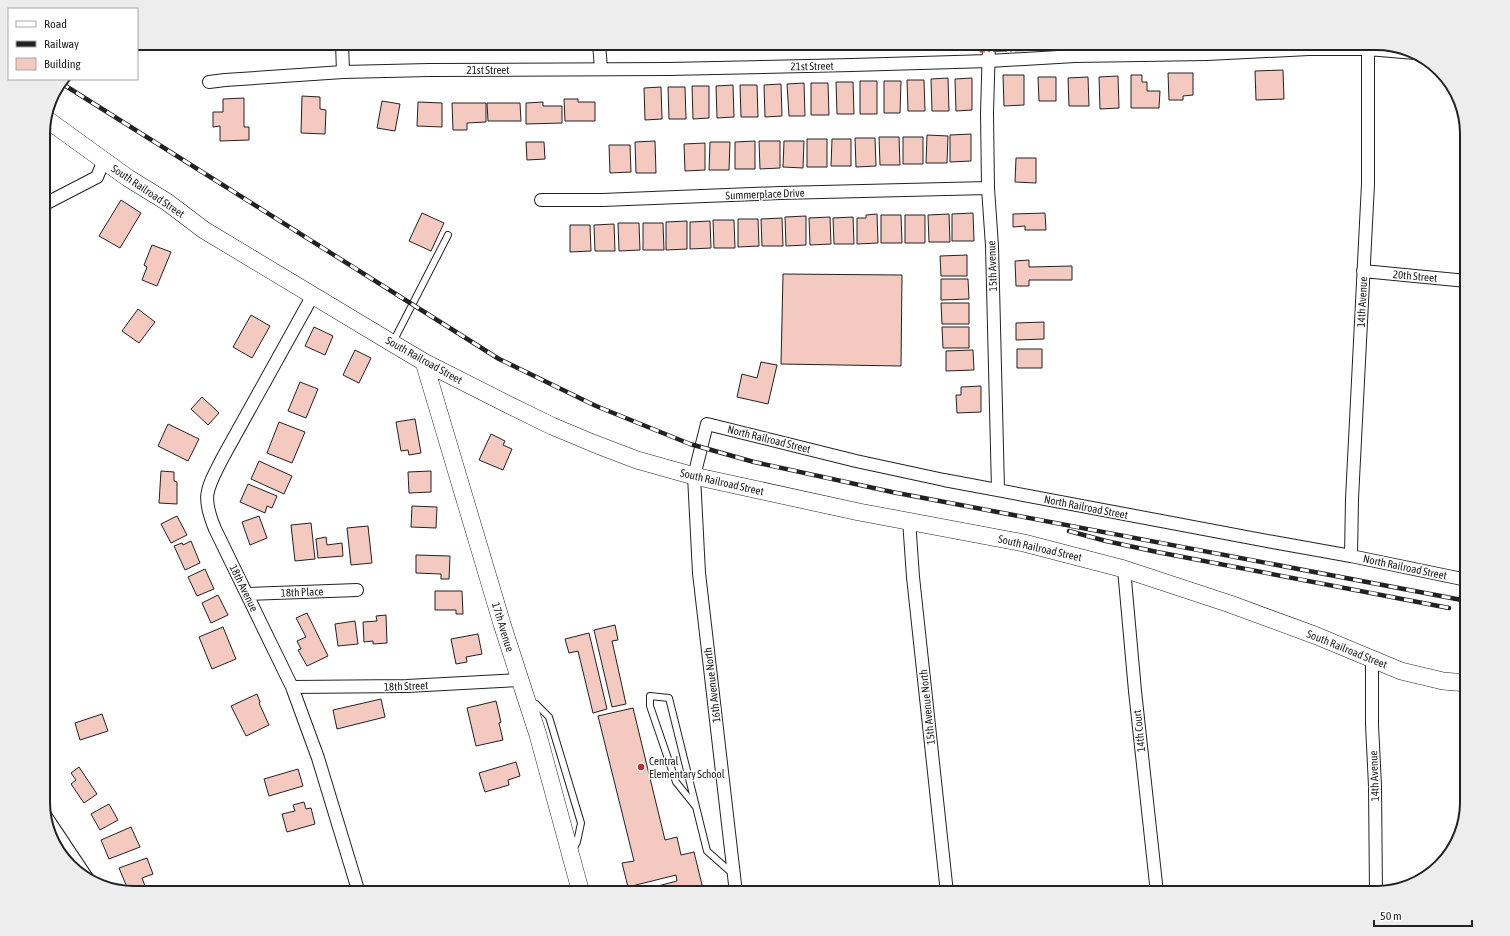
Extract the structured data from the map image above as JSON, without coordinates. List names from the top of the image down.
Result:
{
  "streets": {
    "street": [
      "21st Street",
      "South Railroad Street",
      "Summerplace Drive",
      "15th Avenue",
      "20th Street",
      "14th Avenue",
      "North Railroad Street",
      "18th Avenue",
      "18th Place",
      "17th Avenue",
      "16th Avenue North",
      "18th Street",
      "15th Avenue North",
      "14th Court"
    ]
  },
  "crossings": [
    ["21st Street", "15th Avenue"],
    ["South Railroad Street", "14th Avenue"],
    ["South Railroad Street", "18th Avenue"],
    ["South Railroad Street", "17th Avenue"],
    ["South Railroad Street", "16th Avenue North"],
    ["South Railroad Street", "15th Avenue North"],
    ["South Railroad Street", "14th Court"],
    ["Summerplace Drive", "15th Avenue"],
    ["15th Avenue", "North Railroad Street"],
    ["20th Street", "14th Avenue"],
    ["14th Avenue", "North Railroad Street"],
    ["North Railroad Street", "16th Avenue North"],
    ["18th Avenue", "18th Place"],
    ["18th Avenue", "18th Street"],
    ["17th Avenue", "18th Street"]
  ],
  "places": ["Central Elementary School"],
  "legend": ["Road", "Railway", "Building"],
  "scale_bar": "50 m"
}
